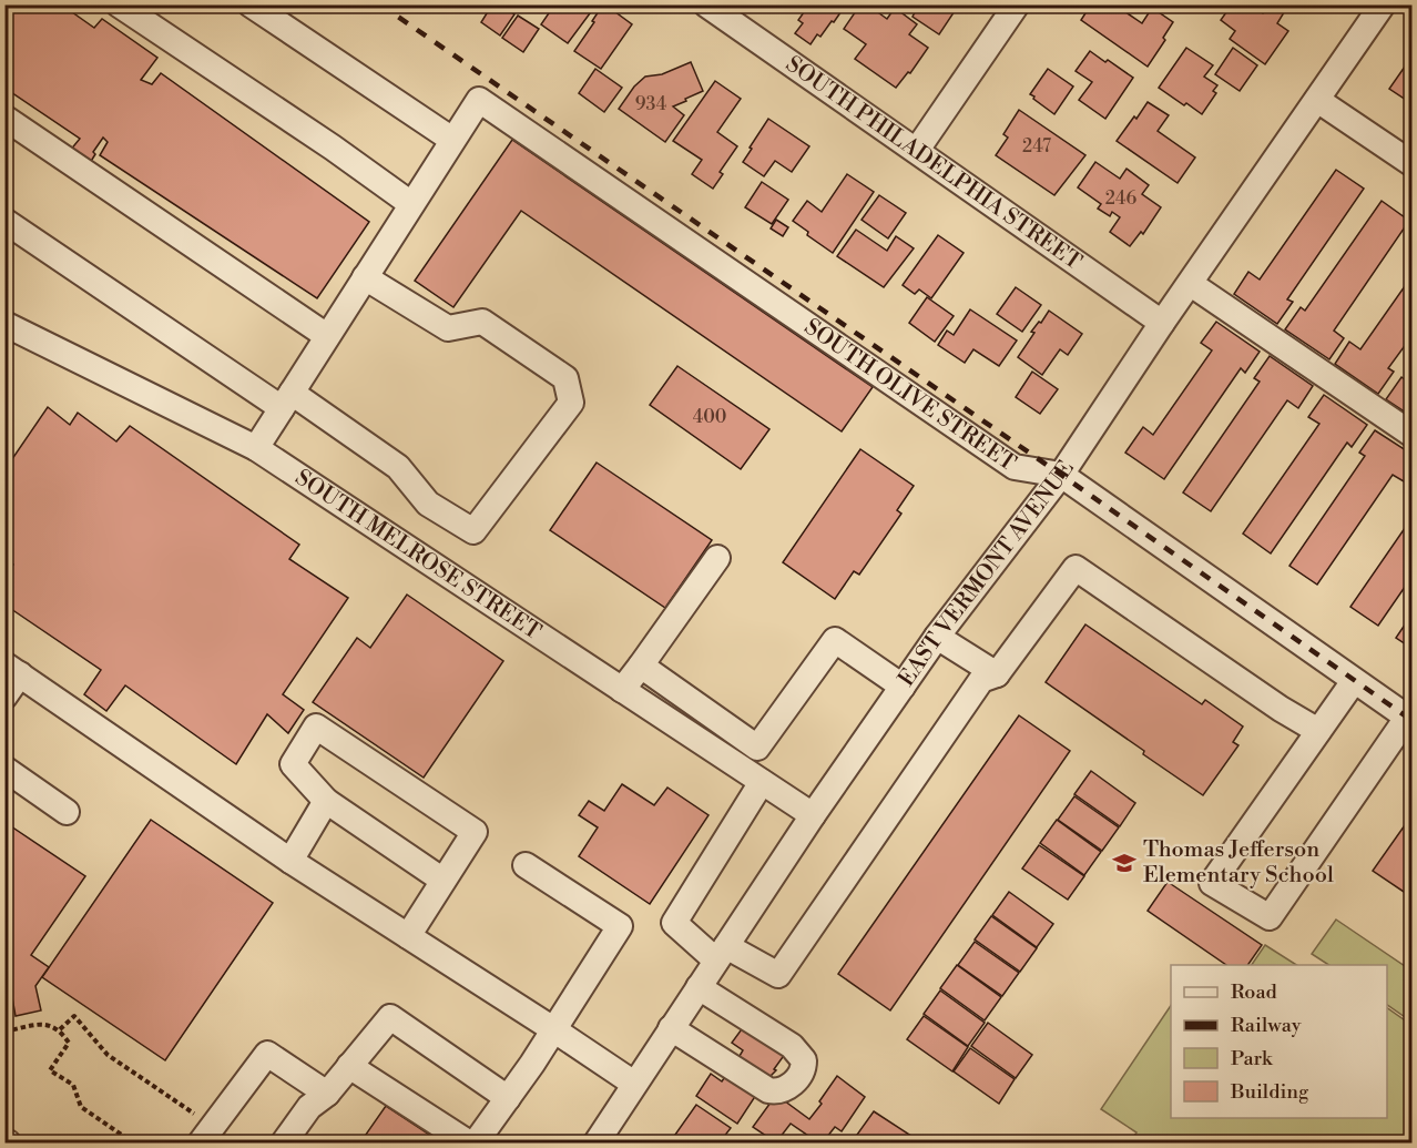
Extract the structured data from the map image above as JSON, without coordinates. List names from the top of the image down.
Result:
{
  "streets": {
    "street": [
      "SOUTH PHILADELPHIA STREET",
      "SOUTH OLIVE STREET",
      "SOUTH MELROSE STREET",
      "EAST VERMONT AVENUE"
    ]
  },
  "crossings": [
    ["SOUTH PHILADELPHIA STREET", "EAST VERMONT AVENUE"],
    ["SOUTH OLIVE STREET", "EAST VERMONT AVENUE"],
    ["SOUTH MELROSE STREET", "EAST VERMONT AVENUE"]
  ],
  "places": {
    "school or university": ["Thomas Jefferson Elementary School"]
  },
  "house_numbers": [
    "934",
    "247",
    "246",
    "400"
  ],
  "legend": [
    "Road",
    "Railway",
    "Park",
    "Building"
  ]
}
